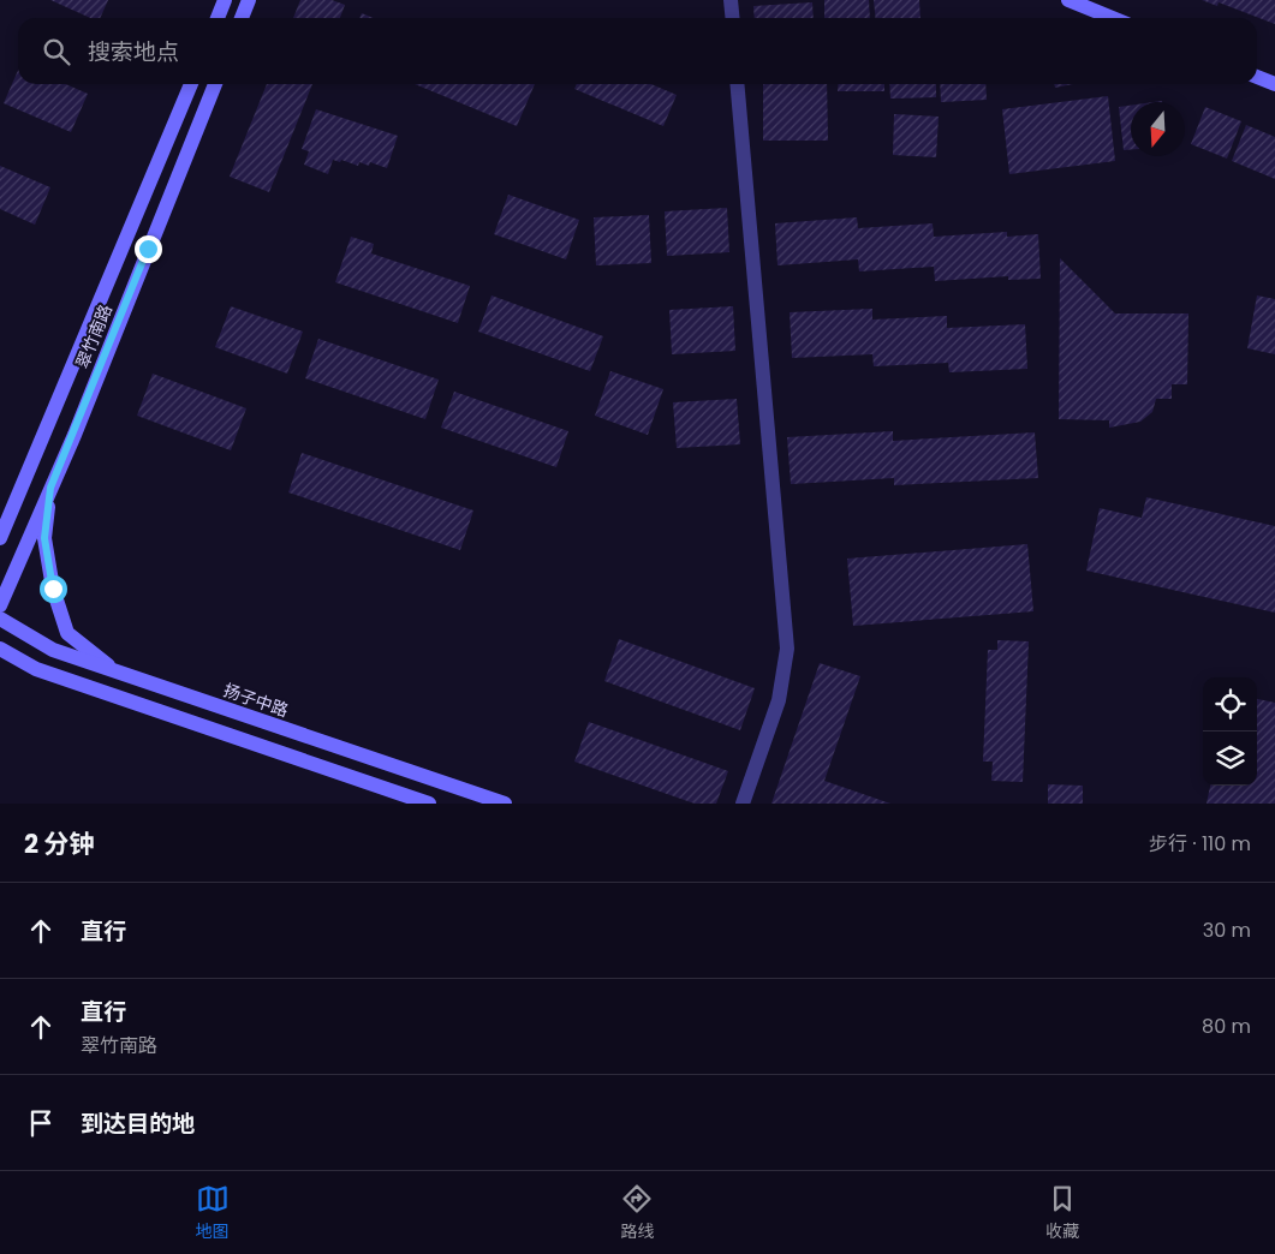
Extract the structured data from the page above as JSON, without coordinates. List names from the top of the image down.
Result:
{
  "streets": {
    "main road": ["翠竹南路", "扬子中路"]
  },
  "north": "bottom",
  "page": {
    "search": "搜索地点",
    "heading": ["2 分钟", "步行 · 110 m"],
    "list": [
      ["直行", "30 m"],
      ["直行", "翠竹南路", "80 m"],
      "到达目的地"
    ],
    "nav": ["地图", "路线", "收藏"]
  }
}
